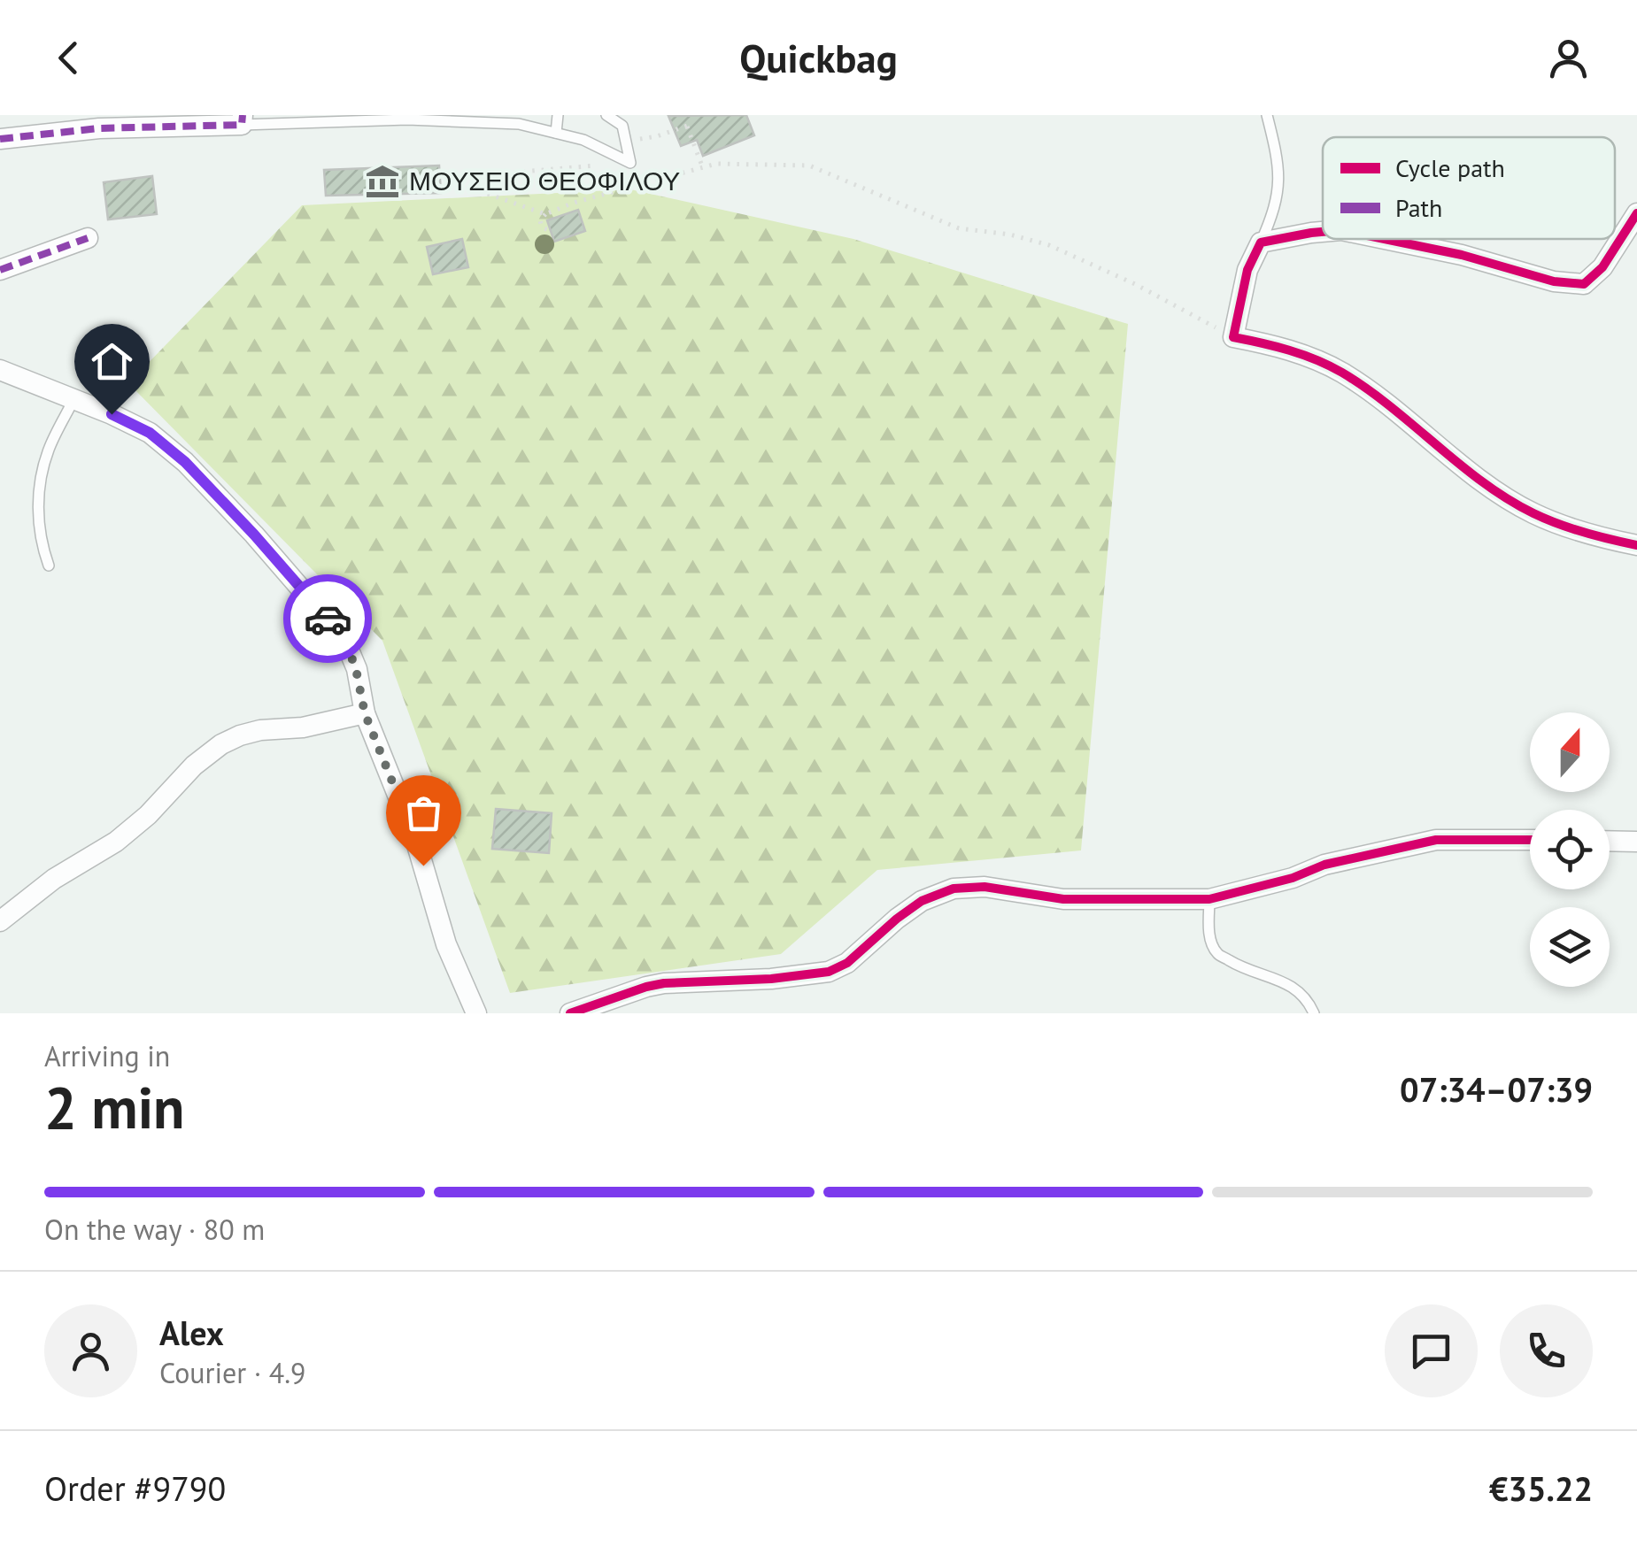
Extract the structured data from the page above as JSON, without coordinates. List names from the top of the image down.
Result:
{
  "places": {
    "museum": ["ΜΟΥΣΕΙΟ ΘΕΟΦΙΛΟΥ"]
  },
  "legend": ["Cycle path", "Path"],
  "north": "top",
  "page": {
    "header": "Quickbag",
    "heading": ["2 min", "Arriving in", "07:34–07:39"],
    "panel": [
      "Alex",
      "Courier · 4.9",
      "Order #9790",
      "€35.22"
    ],
    "bar": "On the way · 80 m"
  }
}
